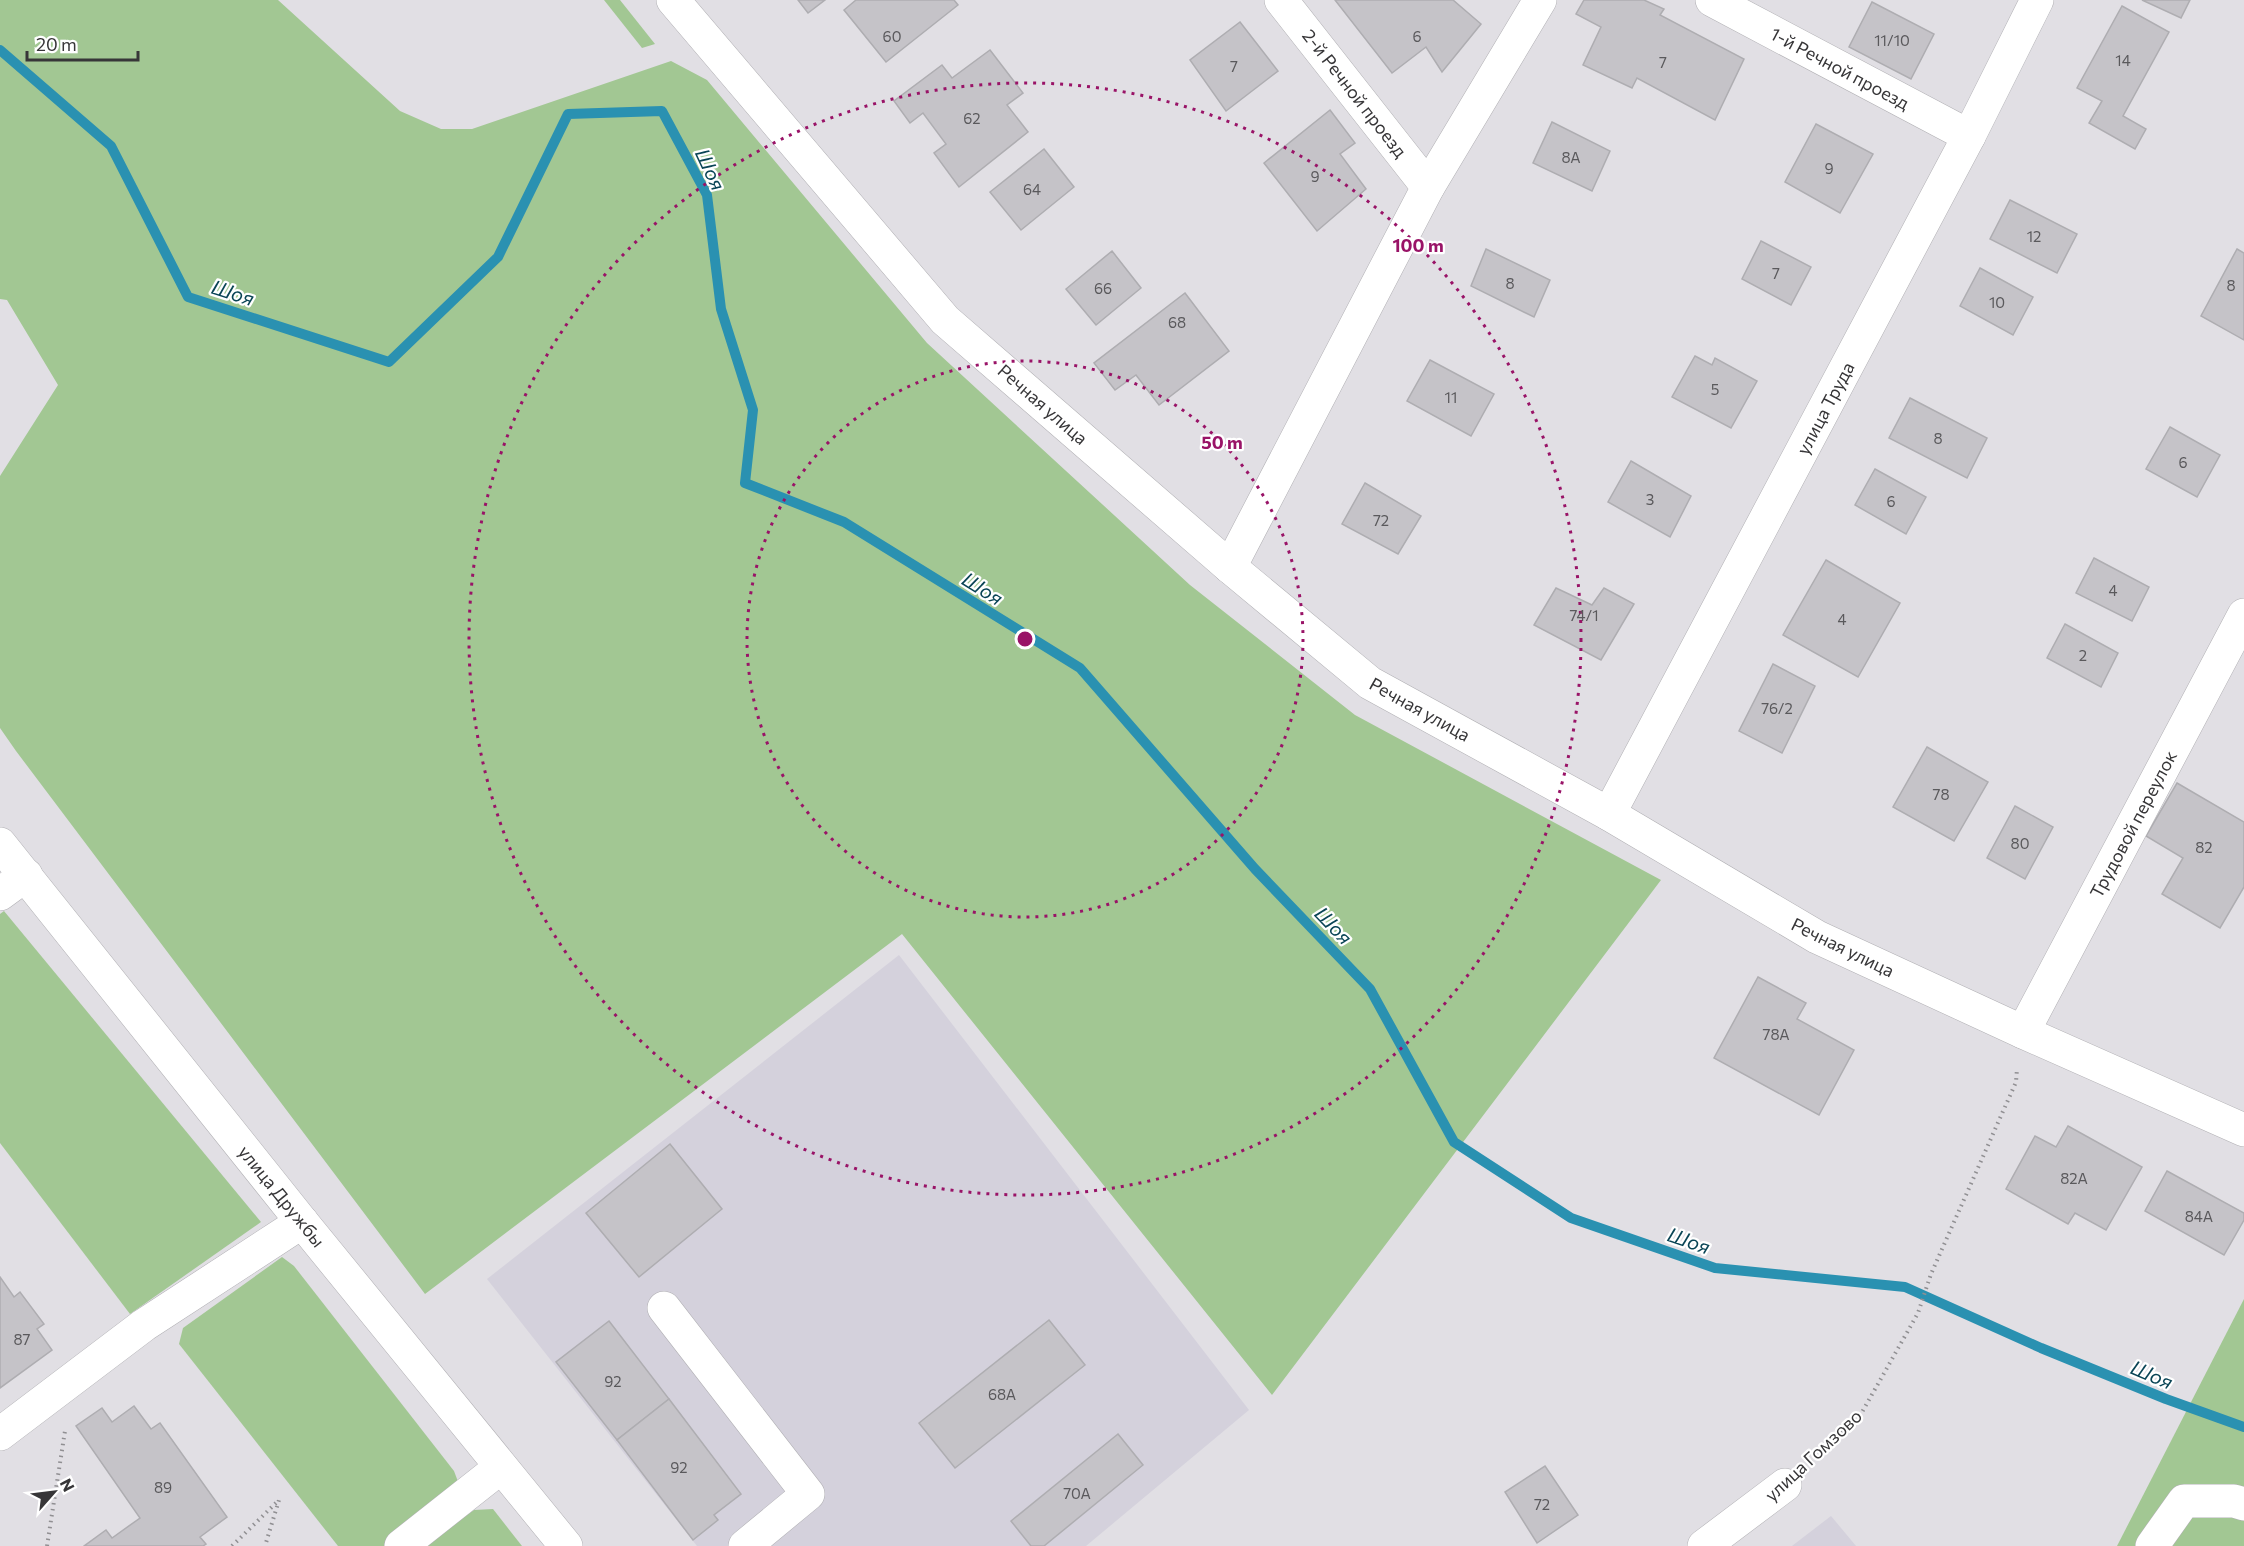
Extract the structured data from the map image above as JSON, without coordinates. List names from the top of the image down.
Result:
{
  "streets": {
    "street": [
      "1-й Речной проезд",
      "2-й Речной проезд",
      "Речная улица",
      "улица Труда",
      "Трудовой переулок",
      "улица Дружбы",
      "улица Гомзово"
    ]
  },
  "crossings": [
    ["1-й Речной проезд", "улица Труда"],
    ["Речная улица", "улица Труда"],
    ["Речная улица", "Трудовой переулок"],
    ["Речная улица", "улица Гомзово"],
    ["Трудовой переулок", "улица Гомзово"]
  ],
  "water": ["Шоя"],
  "house_numbers": [
    "60",
    "6",
    "11/10",
    "14",
    "7",
    "7",
    "62",
    "8А",
    "9",
    "9",
    "64",
    "12",
    "7",
    "8",
    "8",
    "66",
    "10",
    "68",
    "5",
    "11",
    "8",
    "6",
    "3",
    "6",
    "72",
    "4",
    "74/1",
    "4",
    "2",
    "76/2",
    "78",
    "80",
    "82",
    "78А",
    "82А",
    "84А",
    "87",
    "92",
    "68А",
    "92",
    "89",
    "70А",
    "72"
  ],
  "scale_bar": "20 m",
  "north": "top right",
  "rings": ["100 m", "50 m"]
}
